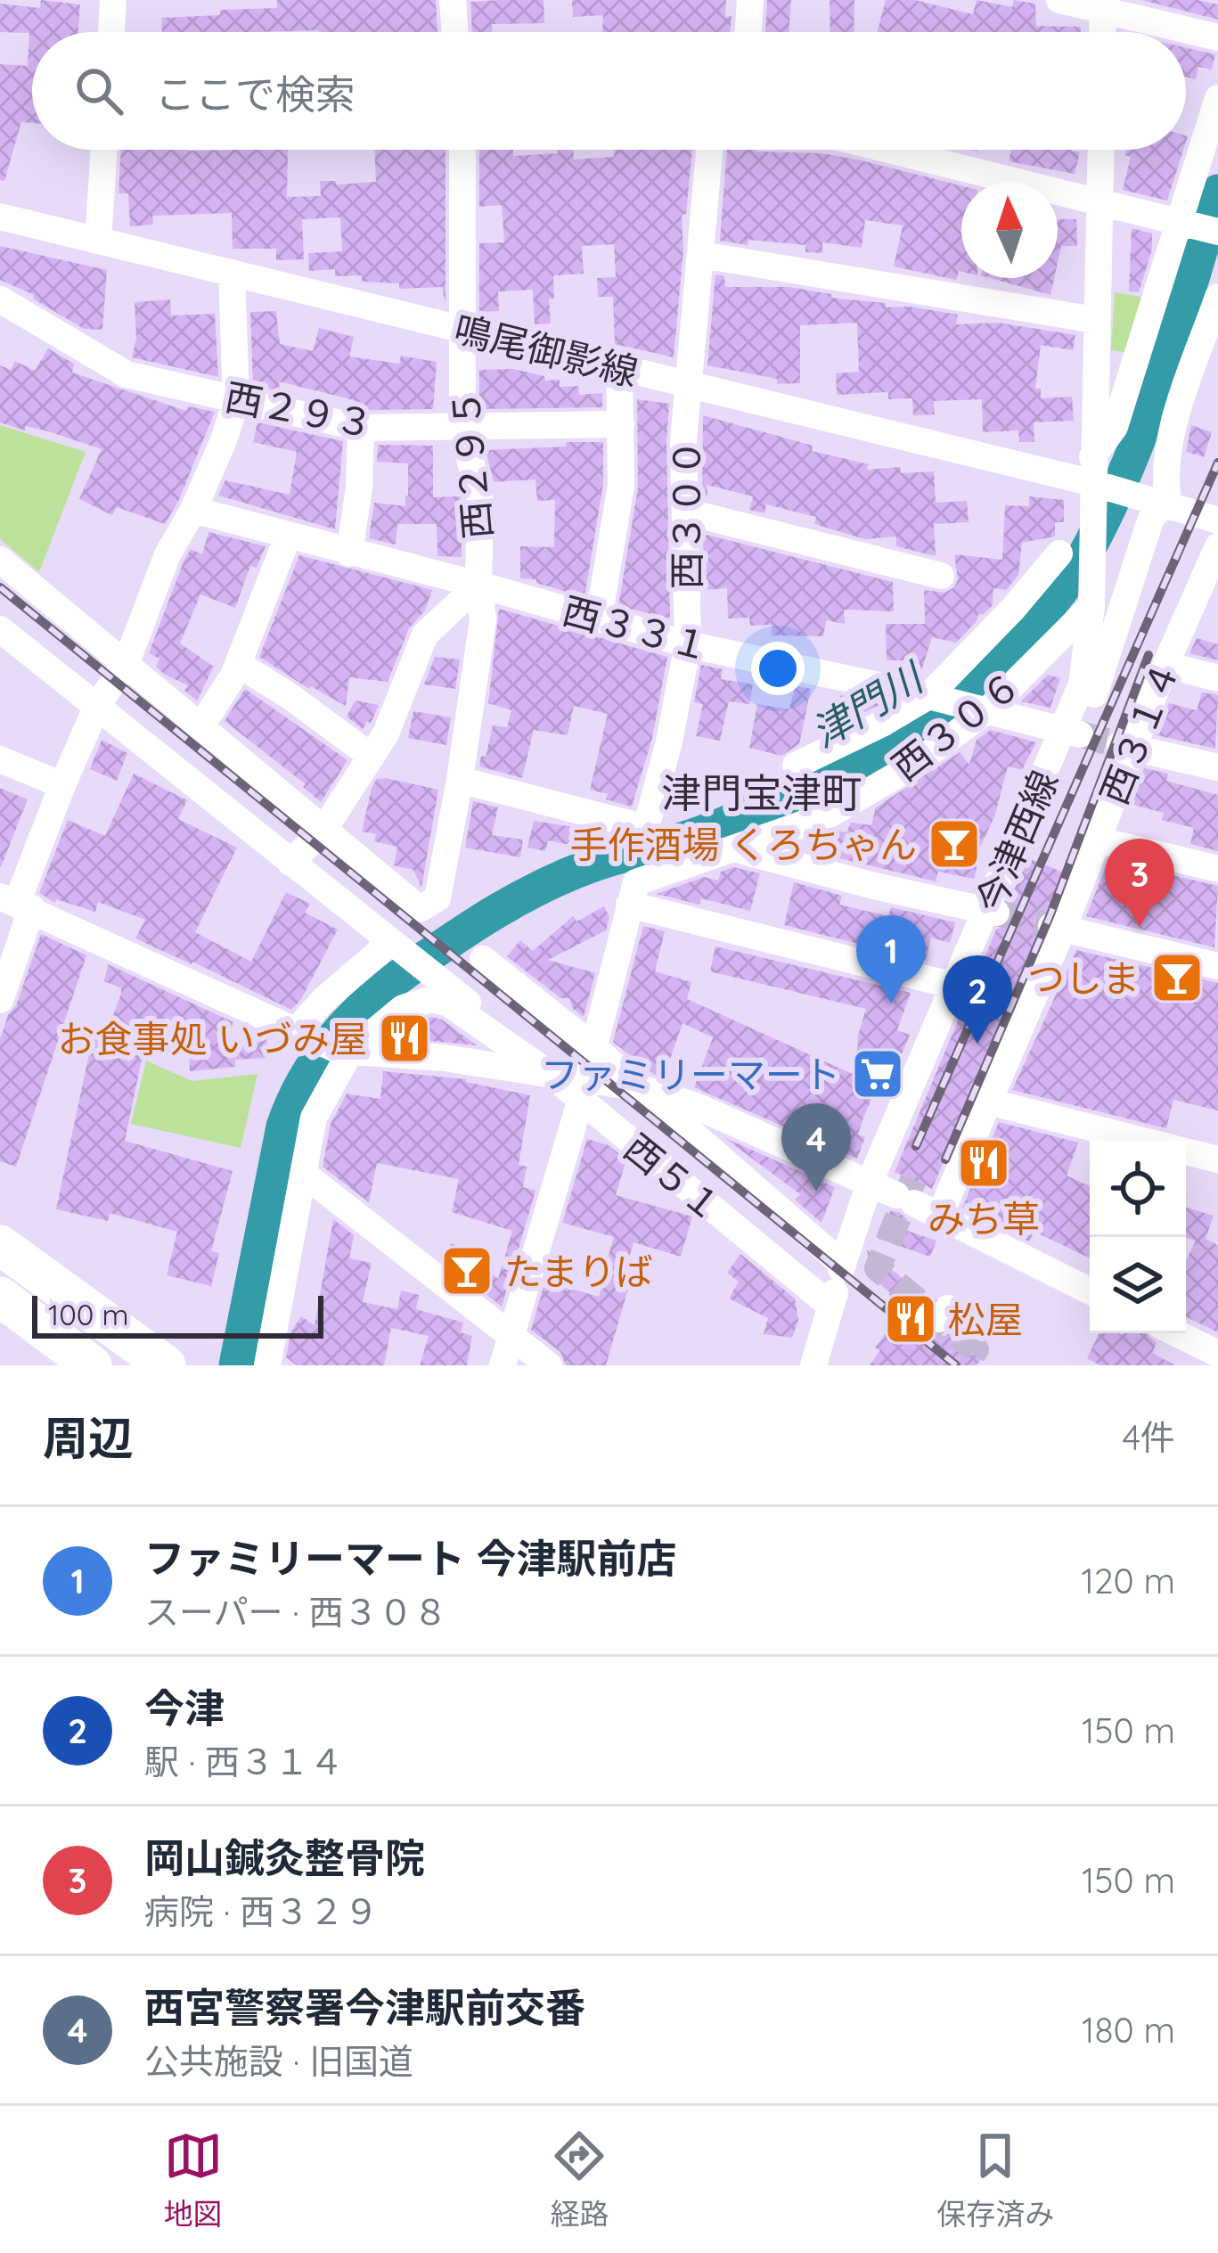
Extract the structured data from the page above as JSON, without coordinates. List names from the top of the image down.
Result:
{
  "streets": {
    "street": [
      "鳴尾御影線",
      "西２９３",
      "西２９５",
      "西３００",
      "西３３１",
      "西３０６",
      "西３１４",
      "今津西線",
      "西５１"
    ]
  },
  "crossings": [
    ["鳴尾御影線", "西２９５"],
    ["鳴尾御影線", "西３００"],
    ["鳴尾御影線", "今津西線"],
    ["西２９３", "西２９５"],
    ["西２９５", "西３３１"],
    ["西３００", "西３３１"],
    ["西３３１", "西３０６"],
    ["西３３１", "今津西線"],
    ["西３０６", "今津西線"],
    ["西３０６", "西５１"],
    ["今津西線", "西５１"]
  ],
  "districts": ["津門宝津町"],
  "water": ["津門川"],
  "places": {
    "bar": ["手作酒場 くろちゃん", "つしま", "たまりば"],
    "restaurant": ["お食事処 いづみ屋", "みち草", "松屋"],
    "supermarket": ["ファミリーマート"]
  },
  "scale_bar": "100 m",
  "north": "top",
  "page": {
    "search": "ここで検索",
    "pins": [
      "3",
      "1",
      "2",
      "4"
    ],
    "scale": "100 m",
    "heading": ["周辺", "4件"],
    "list": [
      {
        "mark": "1",
        "name": "ファミリーマート 今津駅前店",
        "note": "スーパー · 西３０８",
        "value": "120 m"
      },
      {
        "mark": "2",
        "name": "今津",
        "note": "駅 · 西３１４",
        "value": "150 m"
      },
      {
        "mark": "3",
        "name": "岡山鍼灸整骨院",
        "note": "病院 · 西３２９",
        "value": "150 m"
      },
      {
        "mark": "4",
        "name": "西宮警察署今津駅前交番",
        "note": "公共施設 · 旧国道",
        "value": "180 m"
      }
    ],
    "nav": ["地図", "経路", "保存済み"]
  }
}
